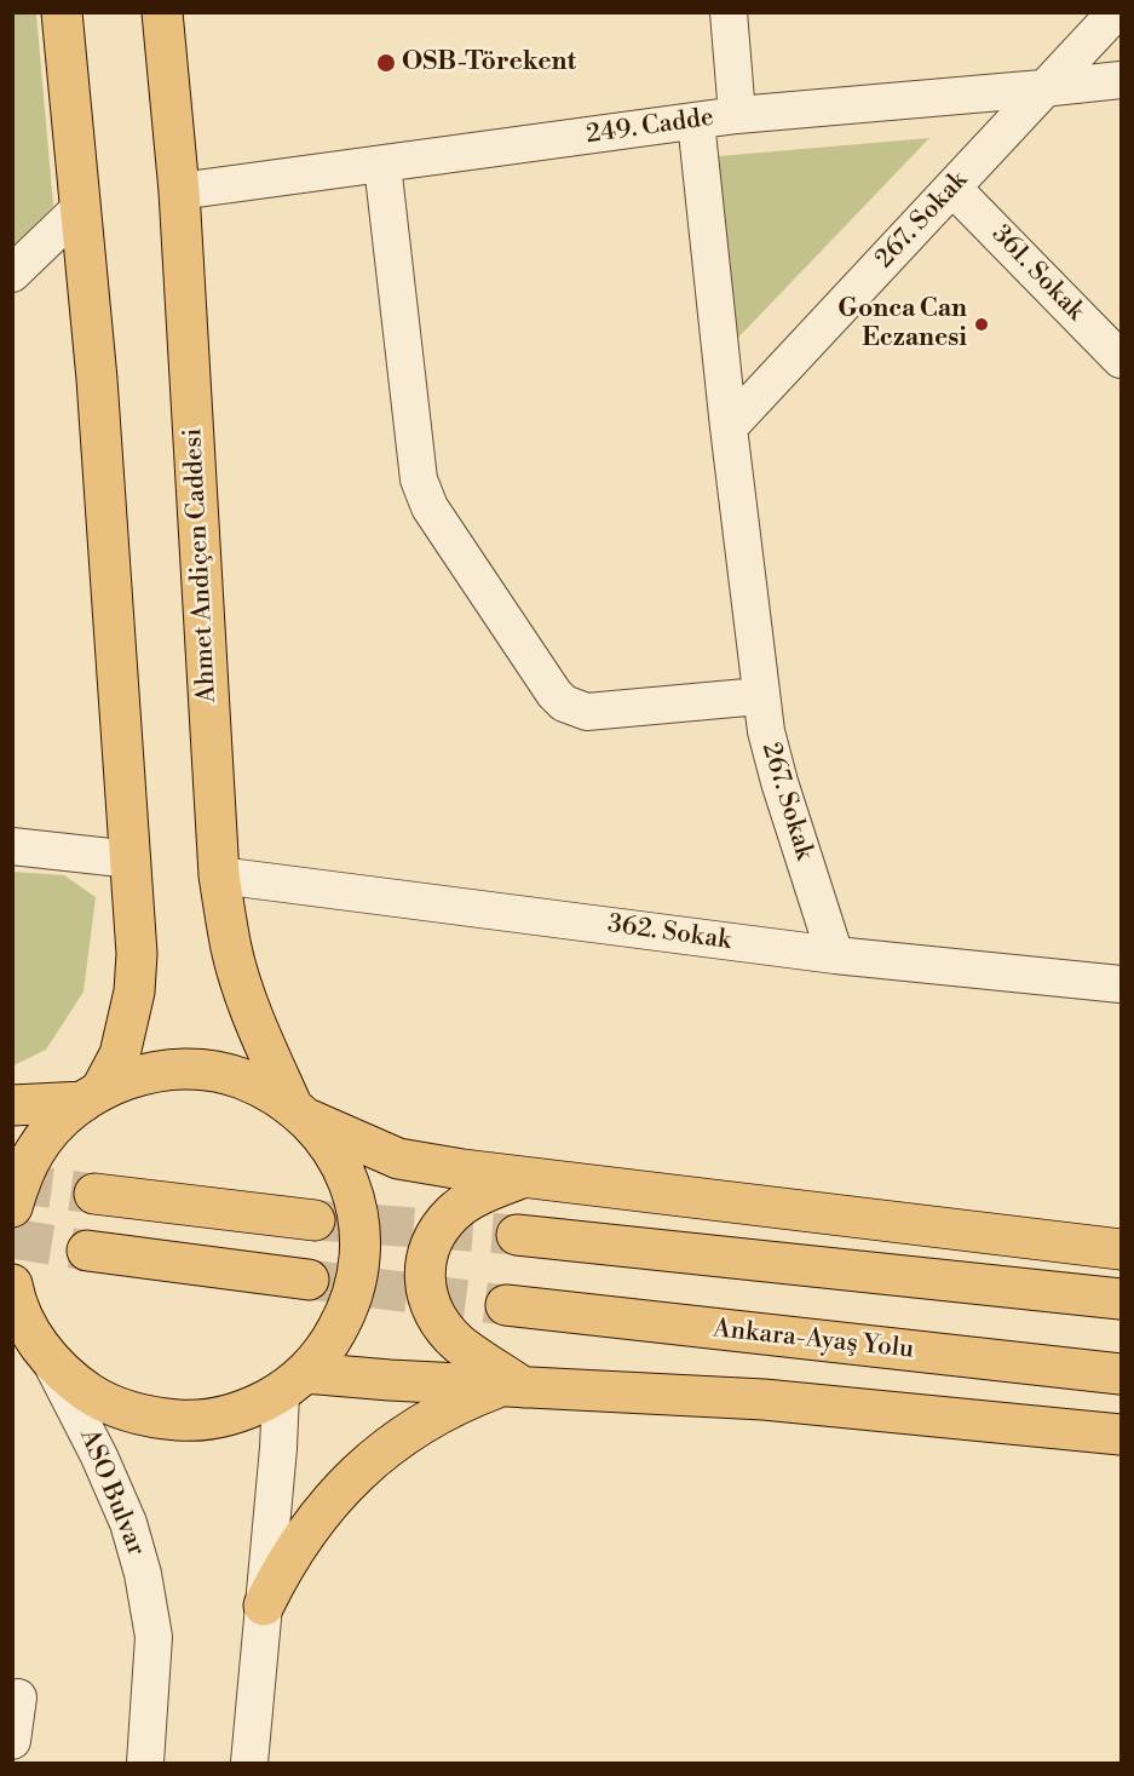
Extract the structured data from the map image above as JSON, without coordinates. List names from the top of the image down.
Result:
{
  "streets": {
    "main road": ["Ahmet Andiçen Caddesi", "Ankara-Ayaş Yolu"],
    "street": [
      "249. Cadde",
      "267. Sokak",
      "361. Sokak",
      "362. Sokak",
      "ASO Bulvar"
    ]
  },
  "crossings": [
    ["249. Cadde", "267. Sokak"],
    ["249. Cadde", "Ahmet Andiçen Caddesi"],
    ["267. Sokak", "361. Sokak"],
    ["267. Sokak", "362. Sokak"],
    ["Ahmet Andiçen Caddesi", "362. Sokak"]
  ],
  "places": ["OSB-Törekent", "Gonca Can Eczanesi"]
}
